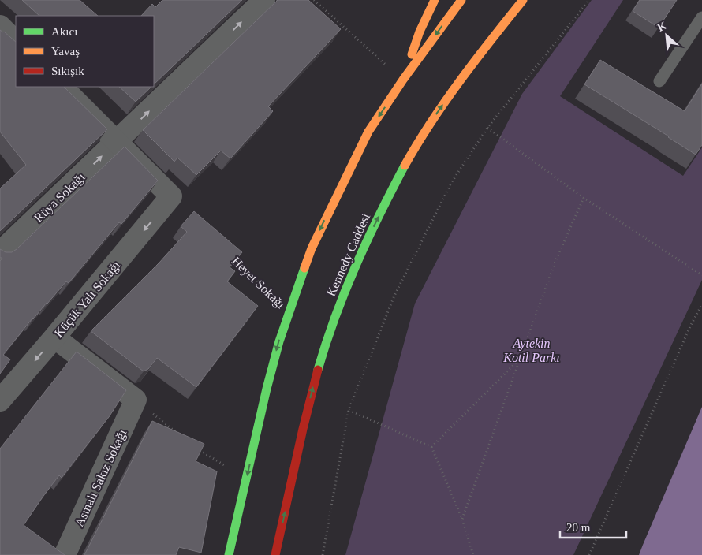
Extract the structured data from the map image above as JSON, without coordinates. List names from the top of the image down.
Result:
{
  "streets": {
    "highway": ["Kennedy Caddesi"],
    "street": ["Rüya Sokağı", "Küçük Yalı Sokağı", "Asmalı Sakız Sokağı"],
    "path": ["Heyet Sokağı"]
  },
  "crossings": [
    ["Rüya Sokağı", "Küçük Yalı Sokağı"]
  ],
  "one_way": ["Rüya Sokağı", "Küçük Yalı Sokağı"],
  "parks": ["Aytekin Kotil Parkı"],
  "legend": ["Akıcı", "Yavaş", "Sıkışık"],
  "scale_bar": "20 m",
  "north": "top left"
}
